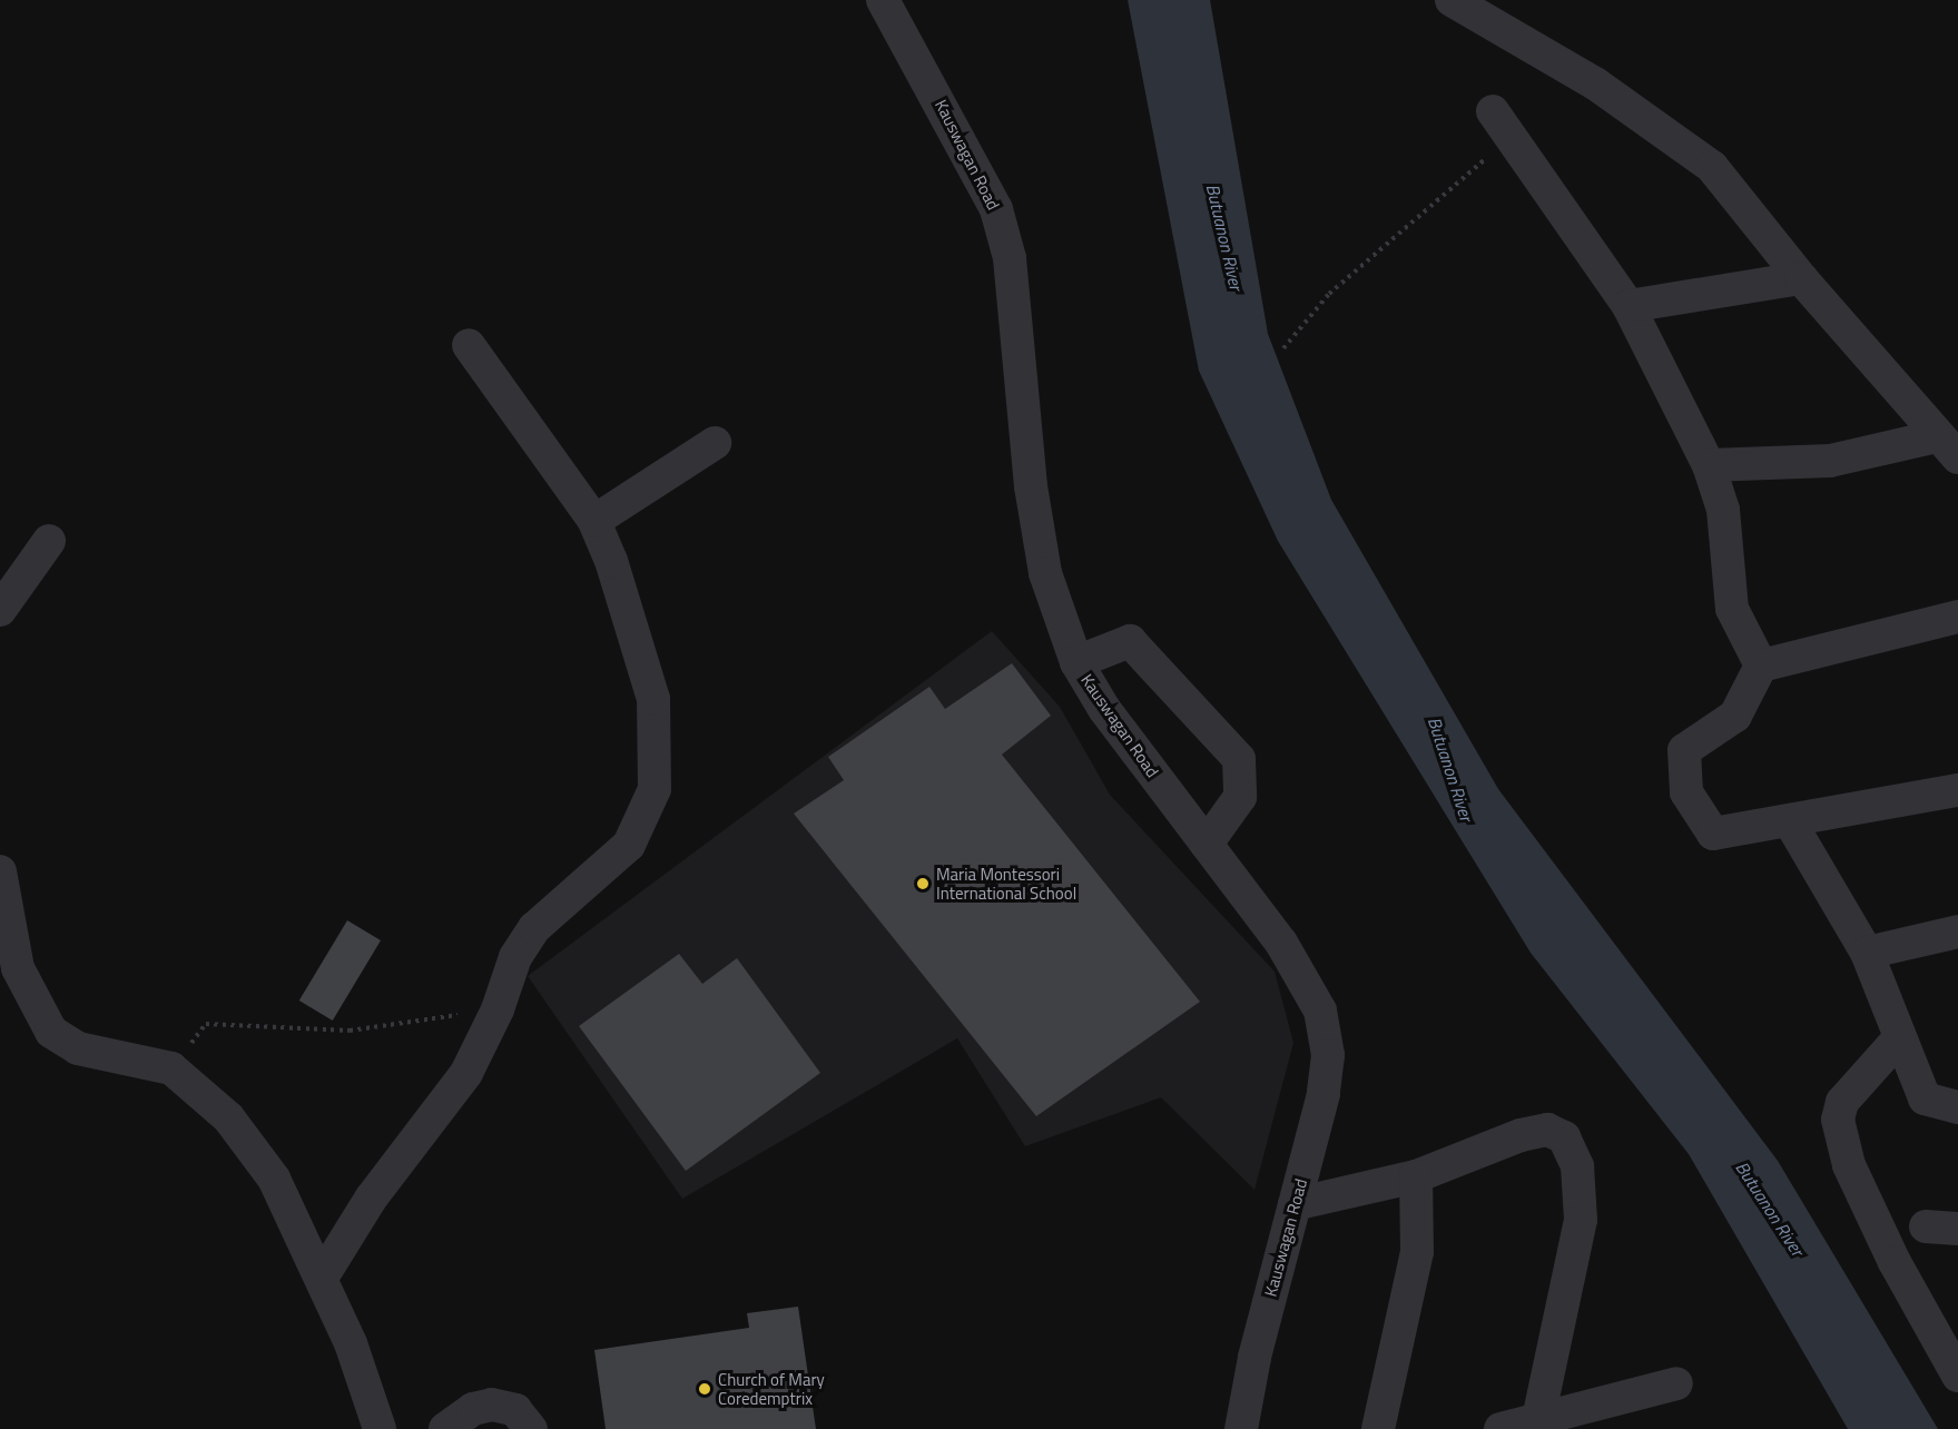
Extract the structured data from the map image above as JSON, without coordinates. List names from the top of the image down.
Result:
{
  "streets": {
    "street": ["Kauswagan Road"]
  },
  "water": ["Butuanon River"],
  "places": ["Maria Montessori International School", "Church of Mary Coredemptrix"]
}
